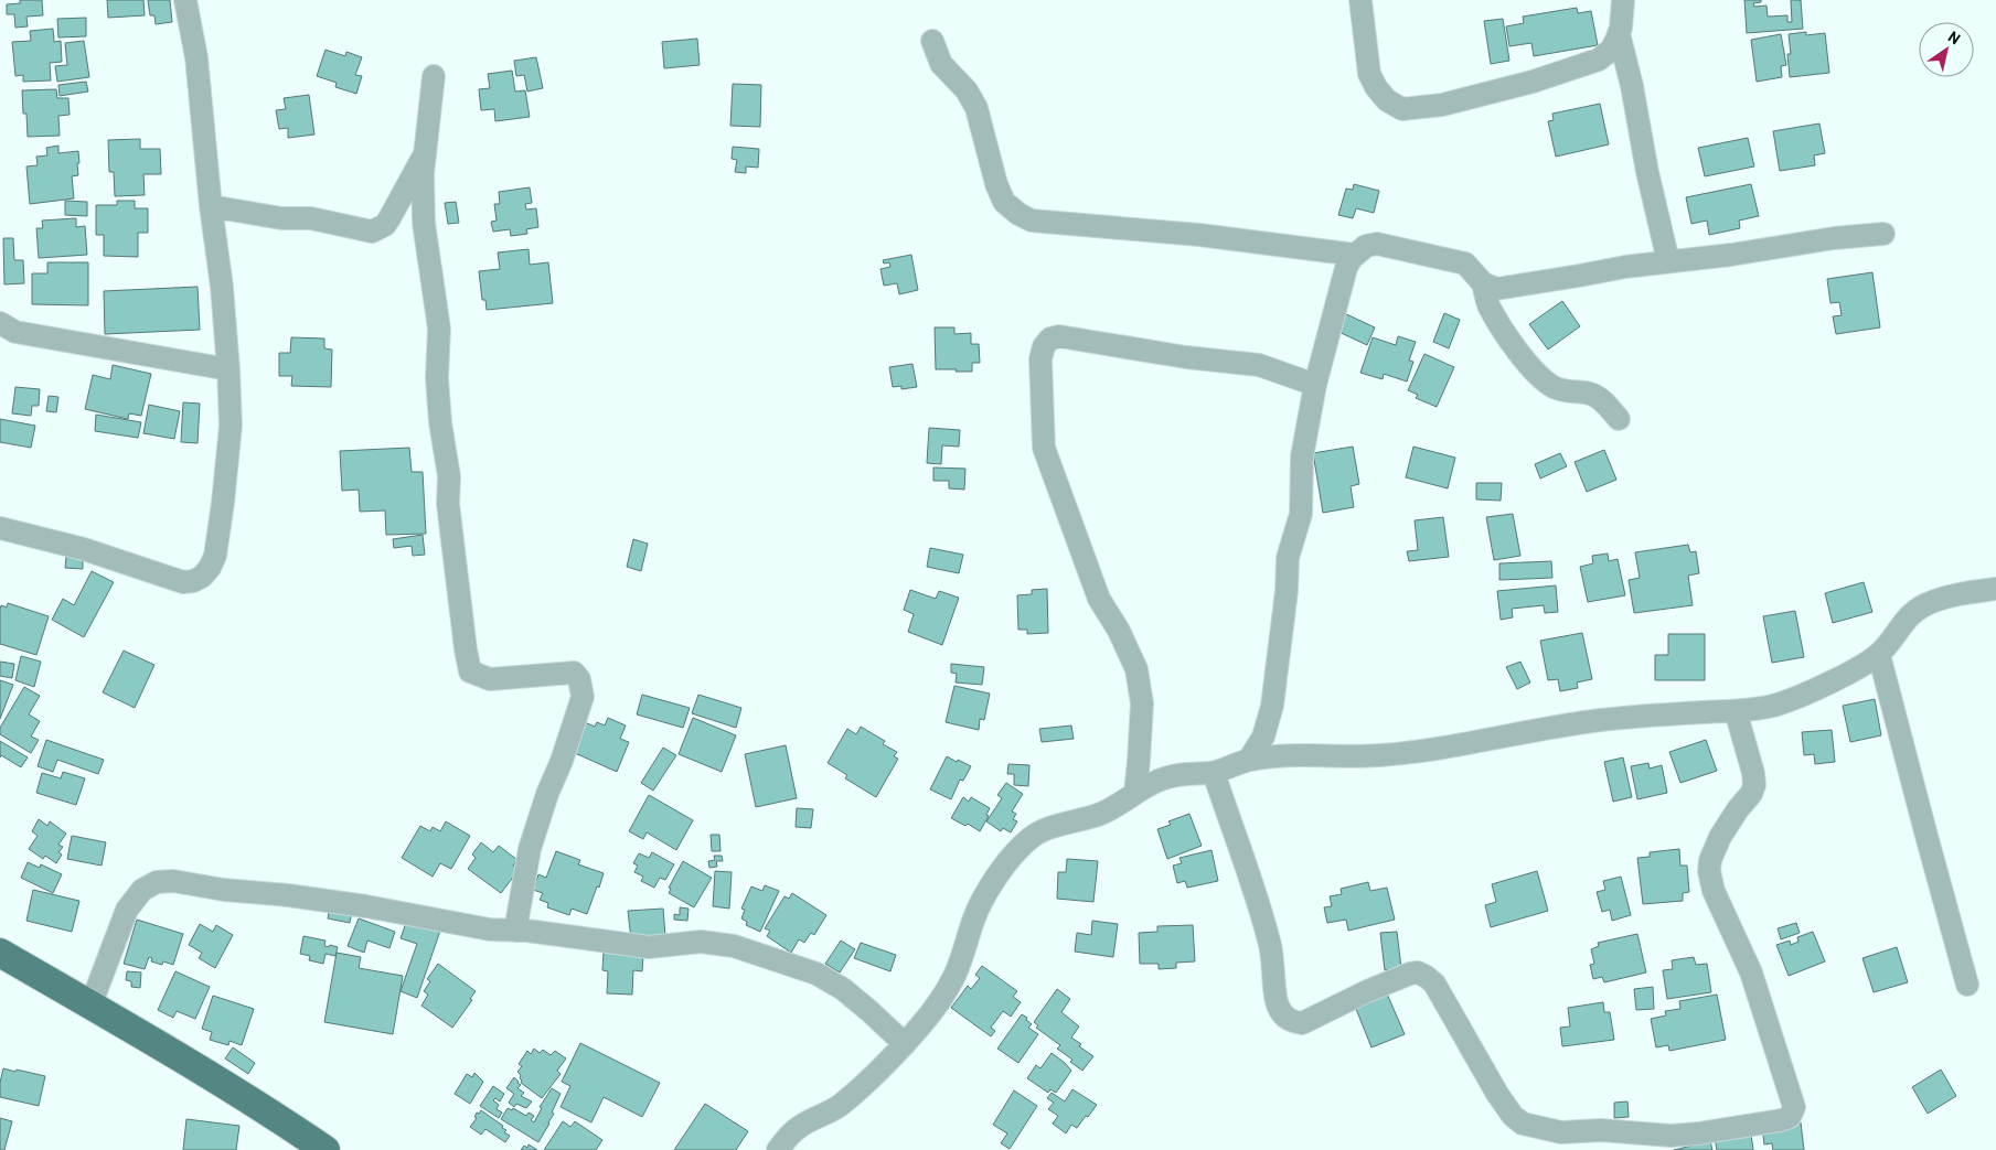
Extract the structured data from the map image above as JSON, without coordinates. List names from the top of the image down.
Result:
{
  "north": "top right"
}
